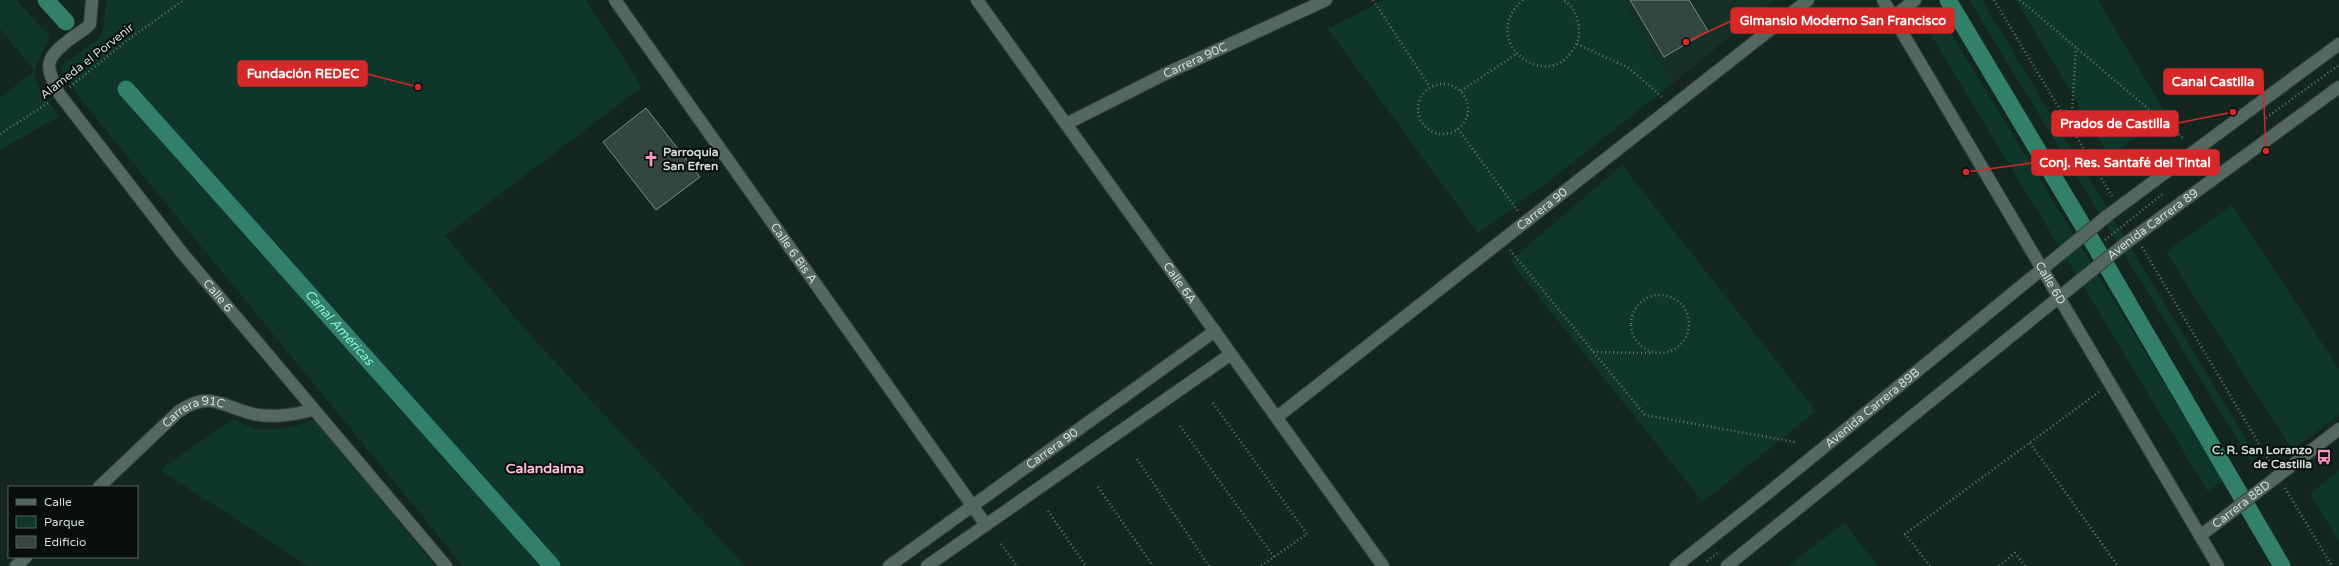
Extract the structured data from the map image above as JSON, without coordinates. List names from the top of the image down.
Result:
{
  "streets": {
    "street": [
      "Carrera 90C",
      "Carrera 90",
      "Avenida Carrera 89",
      "Calle 6 Bis A",
      "Calle 6A",
      "Calle 6D",
      "Calle 6",
      "Avenida Carrera 89B",
      "Carrera 91C",
      "Carrera 88D"
    ],
    "path": ["Alameda el Porvenir"]
  },
  "crossings": [
    ["Carrera 90C", "Calle 6A"],
    ["Alameda el Porvenir", "Calle 6"],
    ["Carrera 90", "Calle 6 Bis A"],
    ["Carrera 90", "Calle 6A"],
    ["Avenida Carrera 89", "Calle 6D"],
    ["Calle 6D", "Avenida Carrera 89B"],
    ["Calle 6D", "Carrera 88D"],
    ["Calle 6", "Carrera 91C"]
  ],
  "districts": ["Calandaima"],
  "water": ["Canal Américas"],
  "places": {
    "other": [
      "Gimansio Moderno San Francisco",
      "Fundación REDEC",
      "Prados de Castilla",
      "Canal Castilla",
      "Conj. Res. Santafé del Tintal"
    ],
    "church": ["Parroquia San Efren"],
    "bus stop": ["C. R. San Loranzo de Castilla"]
  },
  "legend": ["Calle", "Parque", "Edificio"]
}
